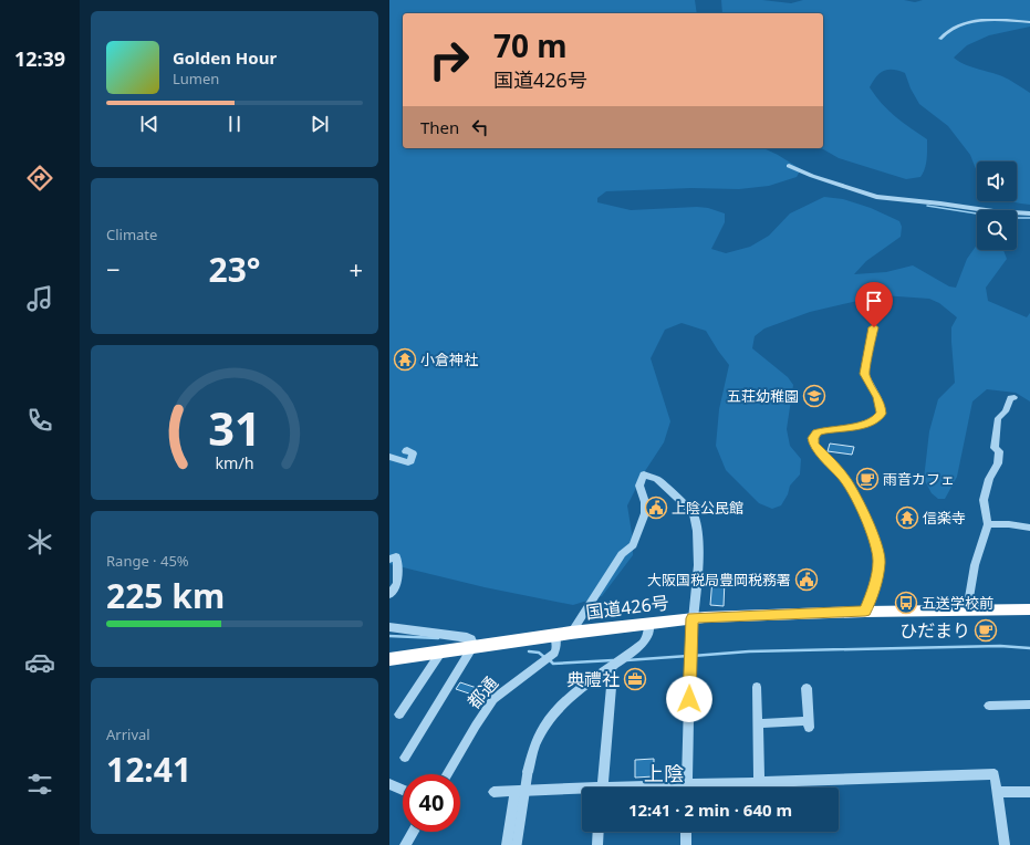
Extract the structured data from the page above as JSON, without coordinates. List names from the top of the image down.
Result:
{
  "streets": {
    "highway": ["国道426号"],
    "street": ["都通"]
  },
  "crossings": [
    ["国道426号", "都通"]
  ],
  "districts": ["上陰"],
  "places": {
    "temple": ["小倉神社", "信楽寺"],
    "school or university": ["五荘幼稚園"],
    "cafe": ["雨音カフェ", "ひだまり"],
    "public building": ["上陰公民館", "大阪国税局豊岡税務署"],
    "bus stop": ["五送学校前"],
    "office": ["典禮社"]
  },
  "page": {
    "tabs": "12:39",
    "turn": ["70 m", "国道426号"],
    "song": ["Golden Hour", "Lumen"],
    "then": "Then",
    "tile": [
      "Climate",
      ["Range · 45%", "225 km"],
      ["Arrival", "12:41"]
    ],
    "heat": ["−", "23°", "+"],
    "limit": "40",
    "trip": "12:41 · 2 min · 640 m",
    "gauge": ["31", "km/h"]
  }
}
